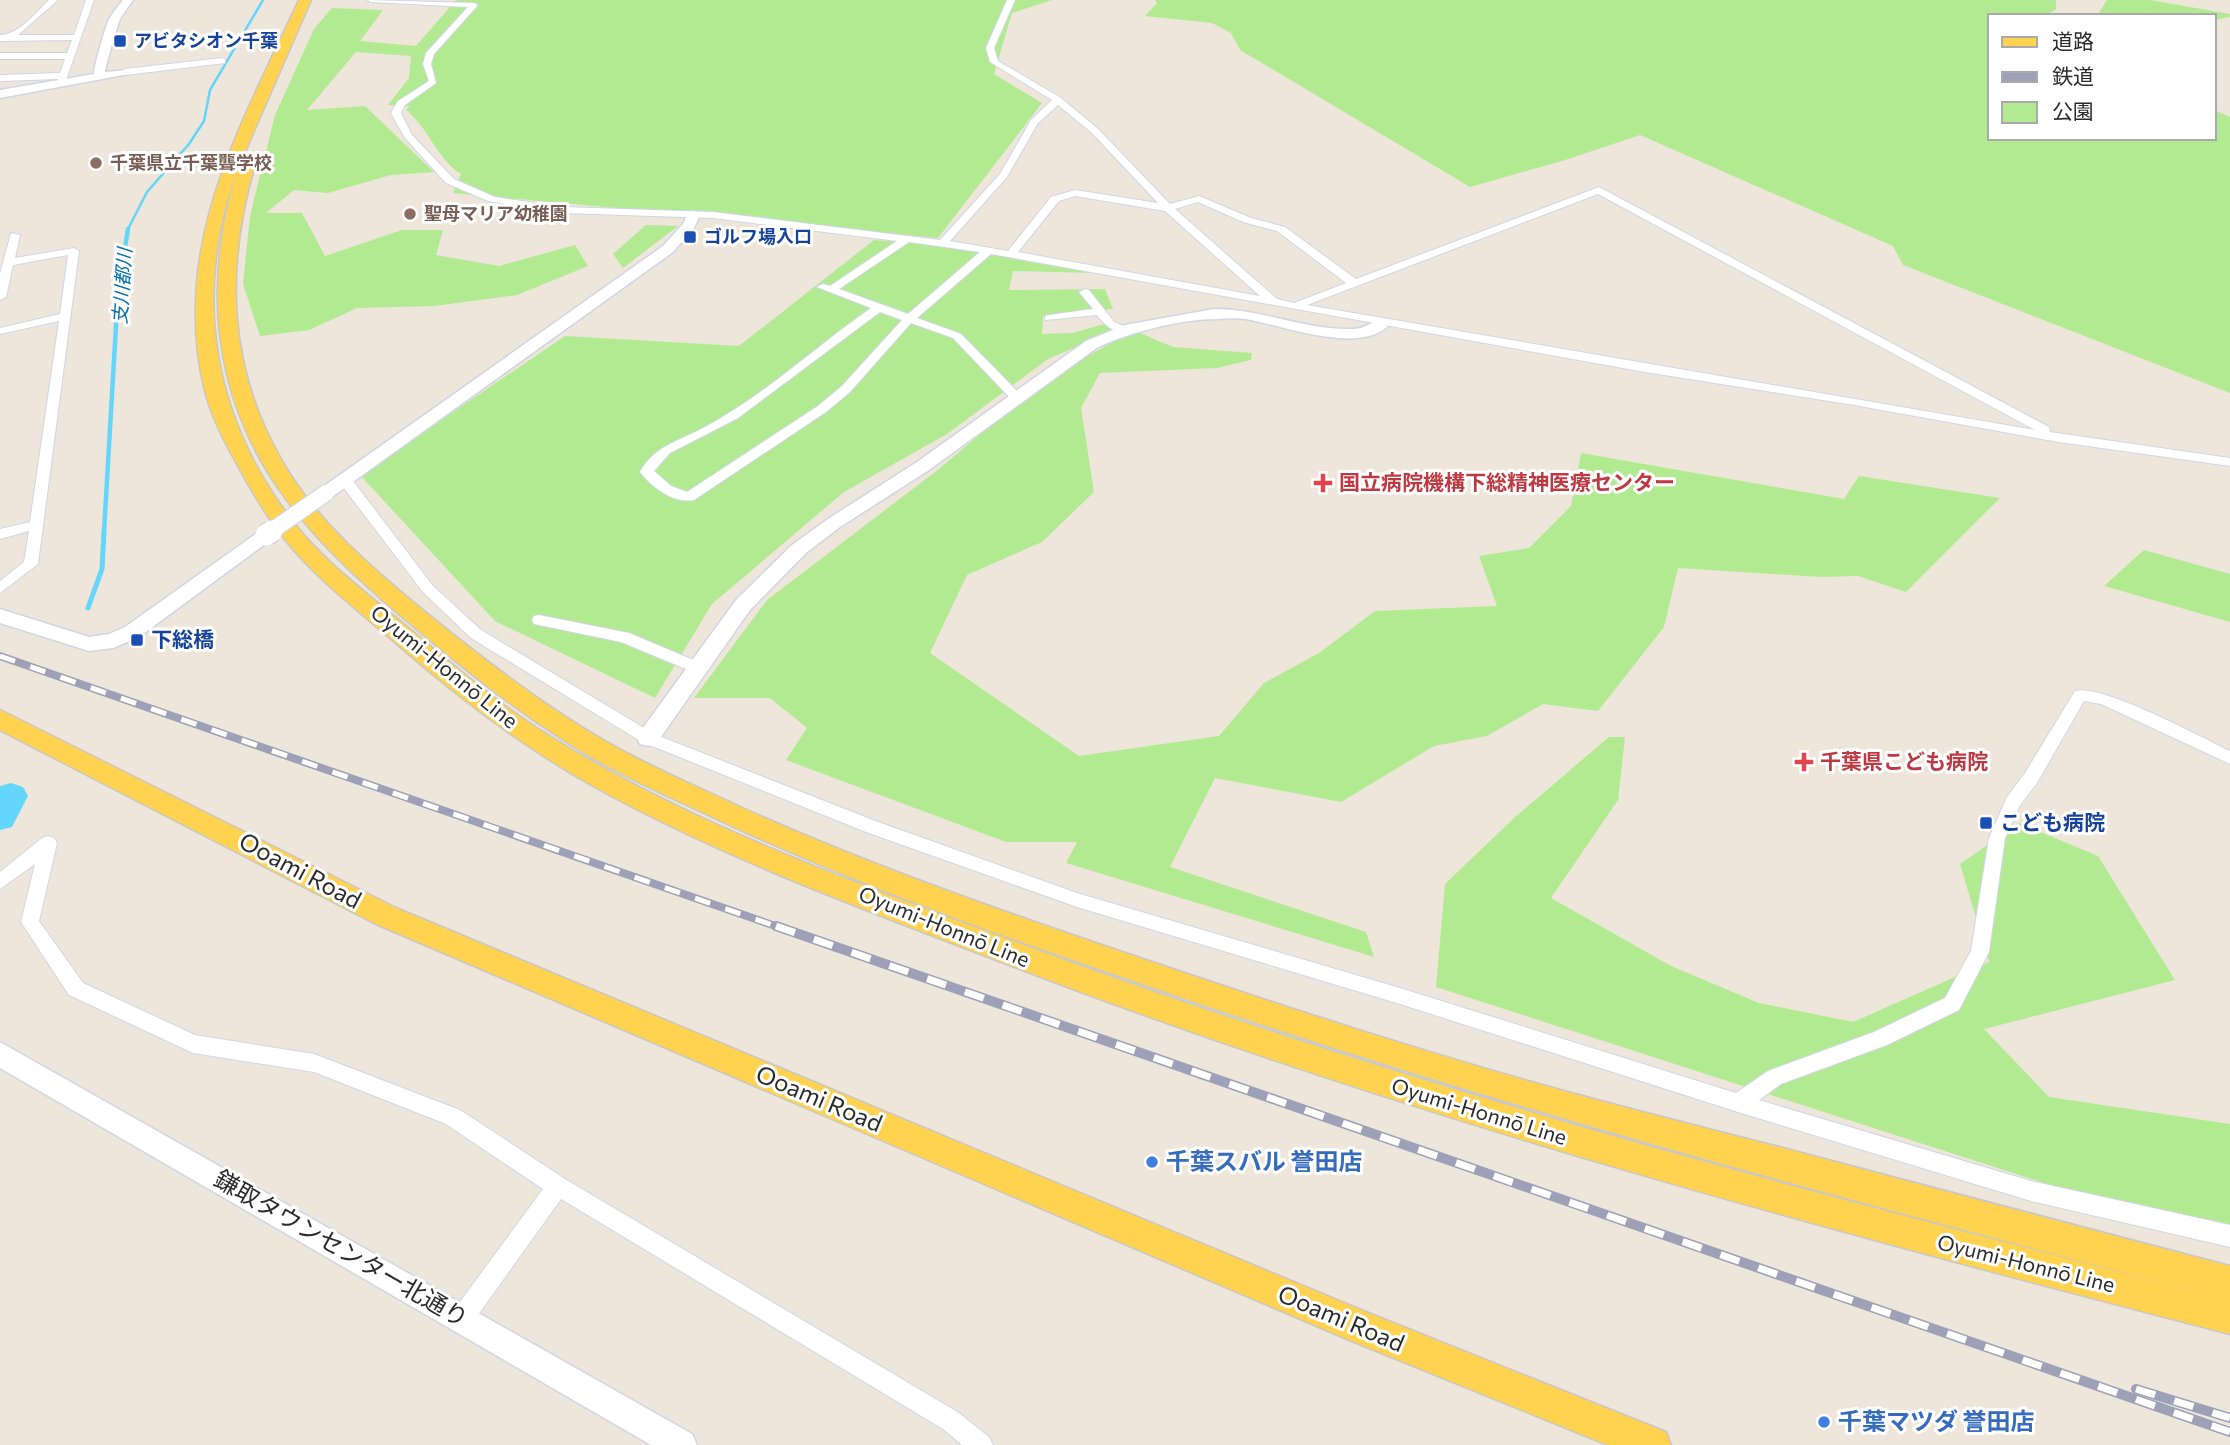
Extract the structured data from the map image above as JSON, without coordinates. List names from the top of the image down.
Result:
{
  "streets": {
    "main road": ["Oyumi-Honnō Line", "Ooami Road"],
    "street": ["鎌取タウンセンター北通り"]
  },
  "water": ["支川都川"],
  "places": {
    "transit": [
      "アビタシオン千葉",
      "ゴルフ場入口",
      "下総橋",
      "こども病院"
    ],
    "other": [
      "千葉県立千葉聾学校",
      "聖母マリア幼稚園",
      "千葉スバル 誉田店",
      "千葉マツダ 誉田店"
    ],
    "health": ["国立病院機構下総精神医療センター", "千葉県こども病院"]
  },
  "legend": ["道路", "鉄道", "公園"]
}
